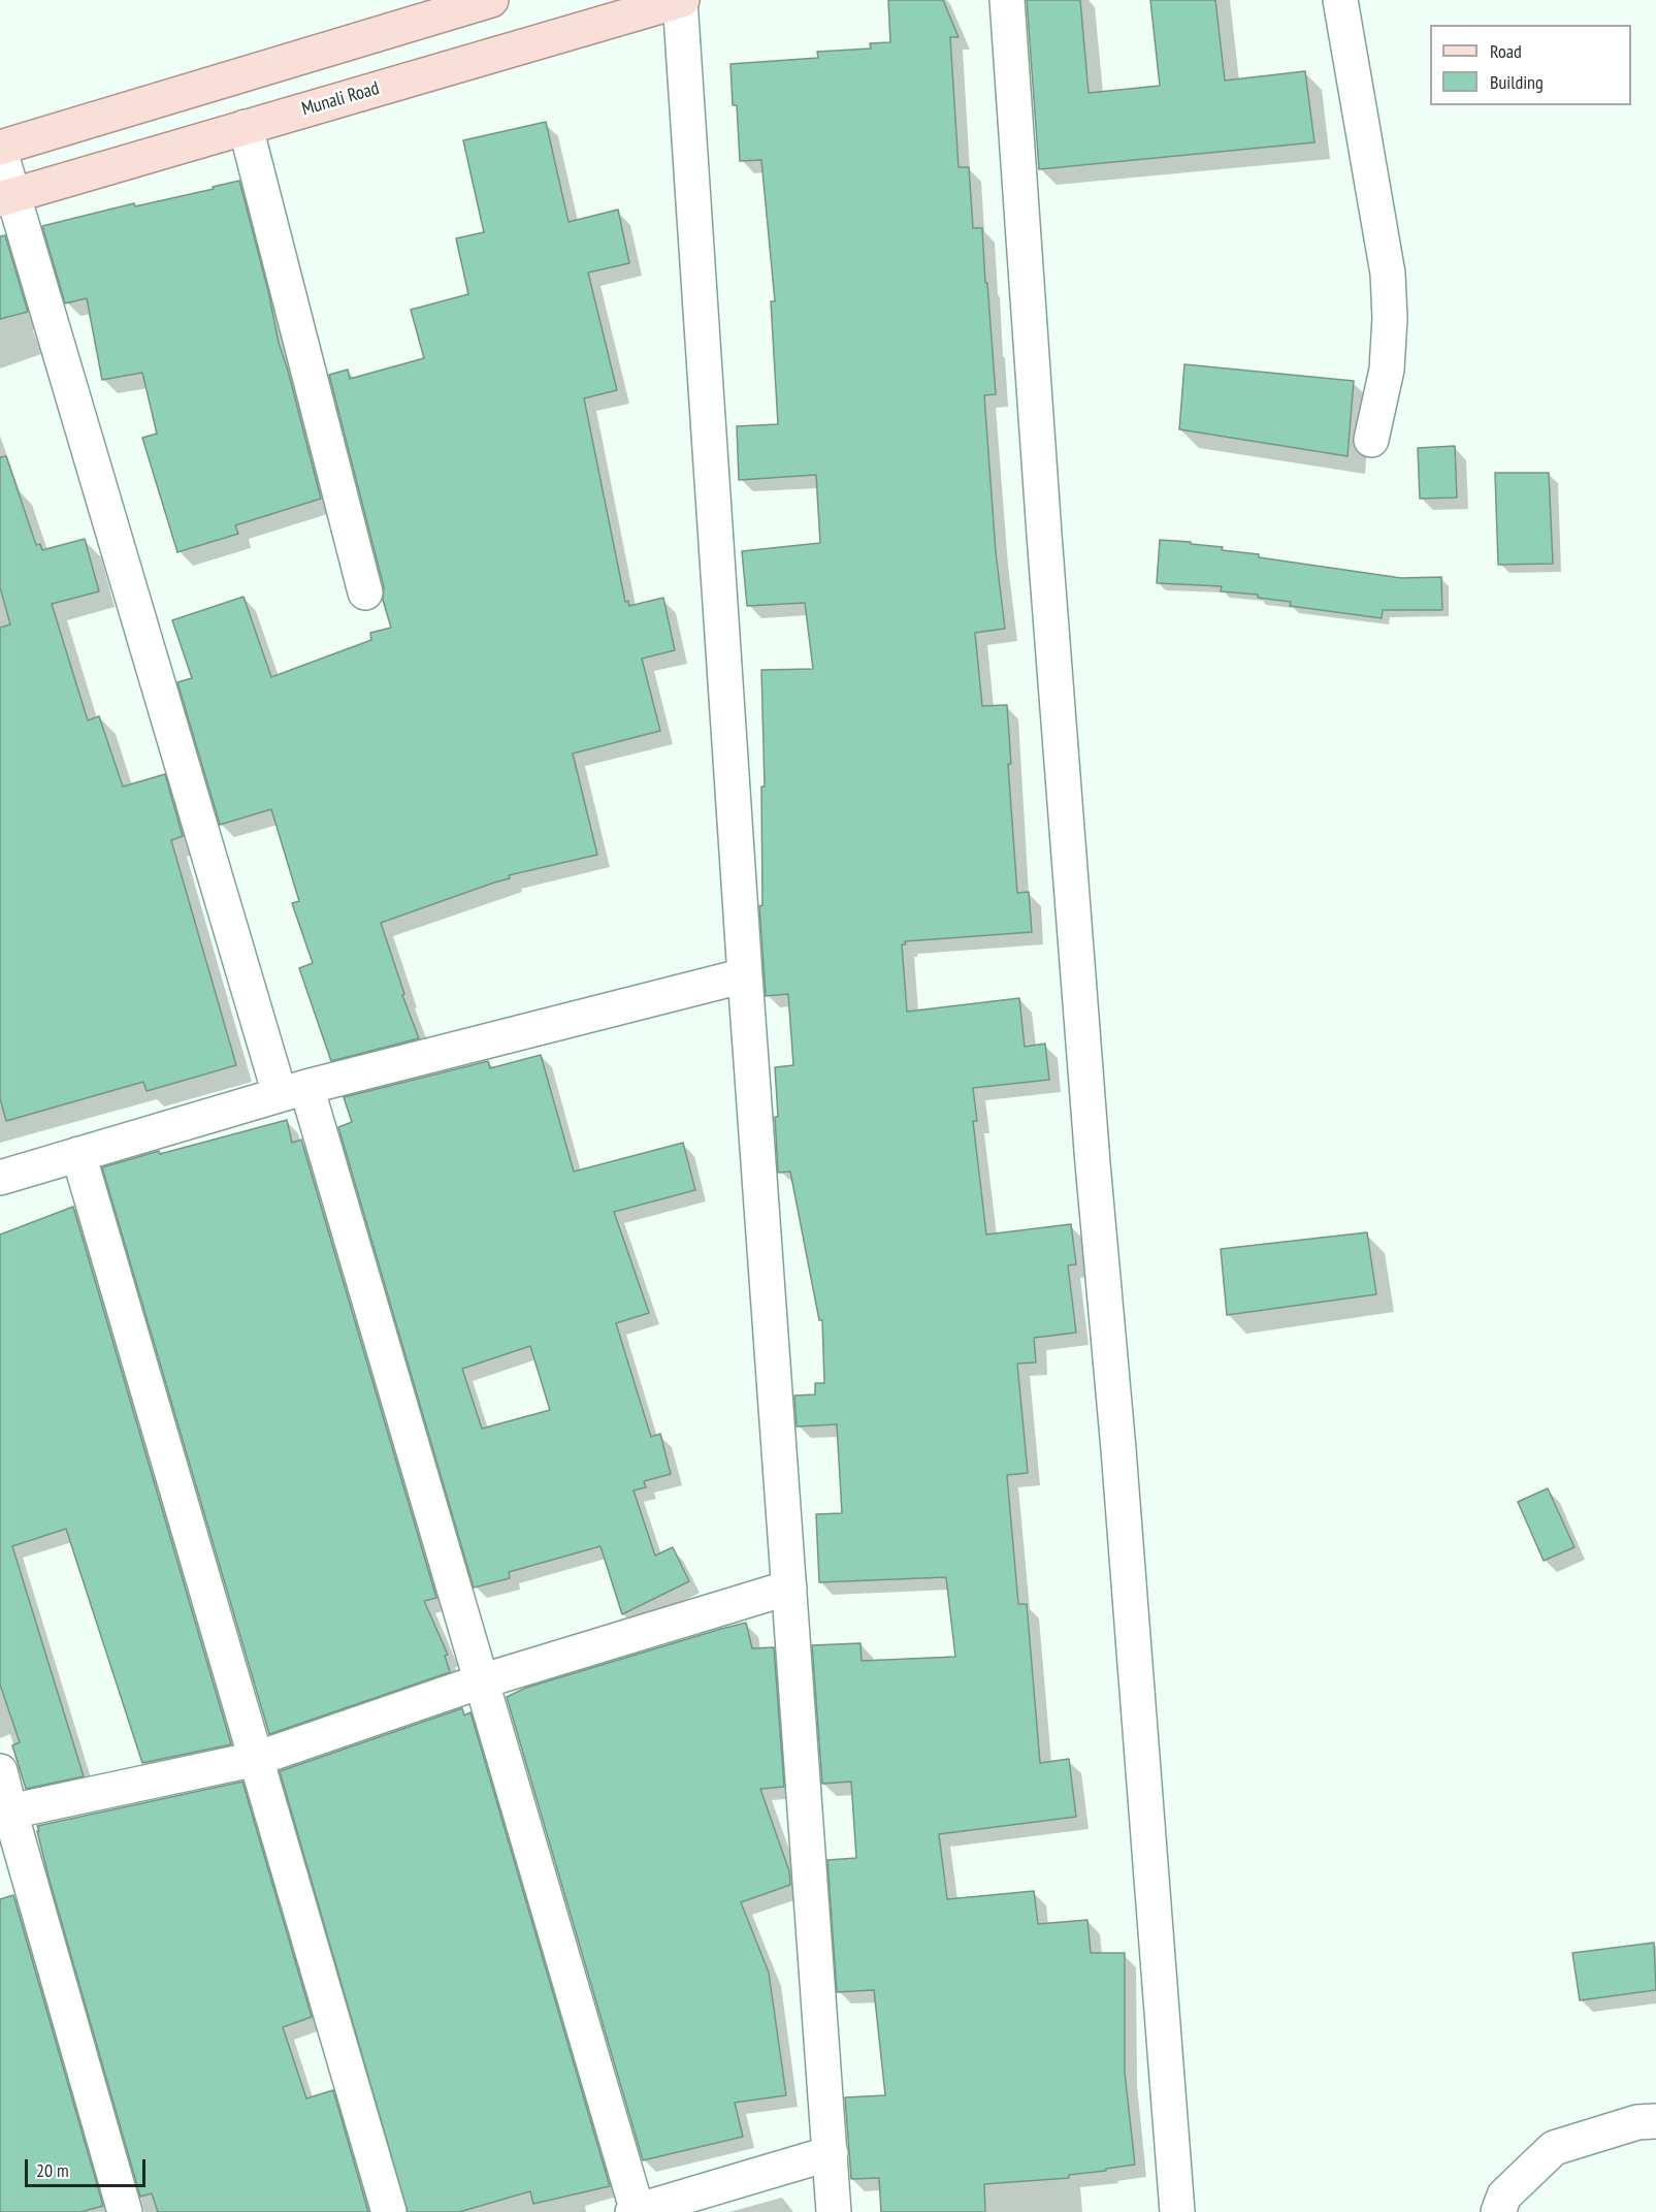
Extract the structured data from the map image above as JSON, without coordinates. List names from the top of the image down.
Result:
{
  "streets": {
    "main road": ["Munali Road"]
  },
  "legend": ["Road", "Building"],
  "scale_bar": "20 m"
}
